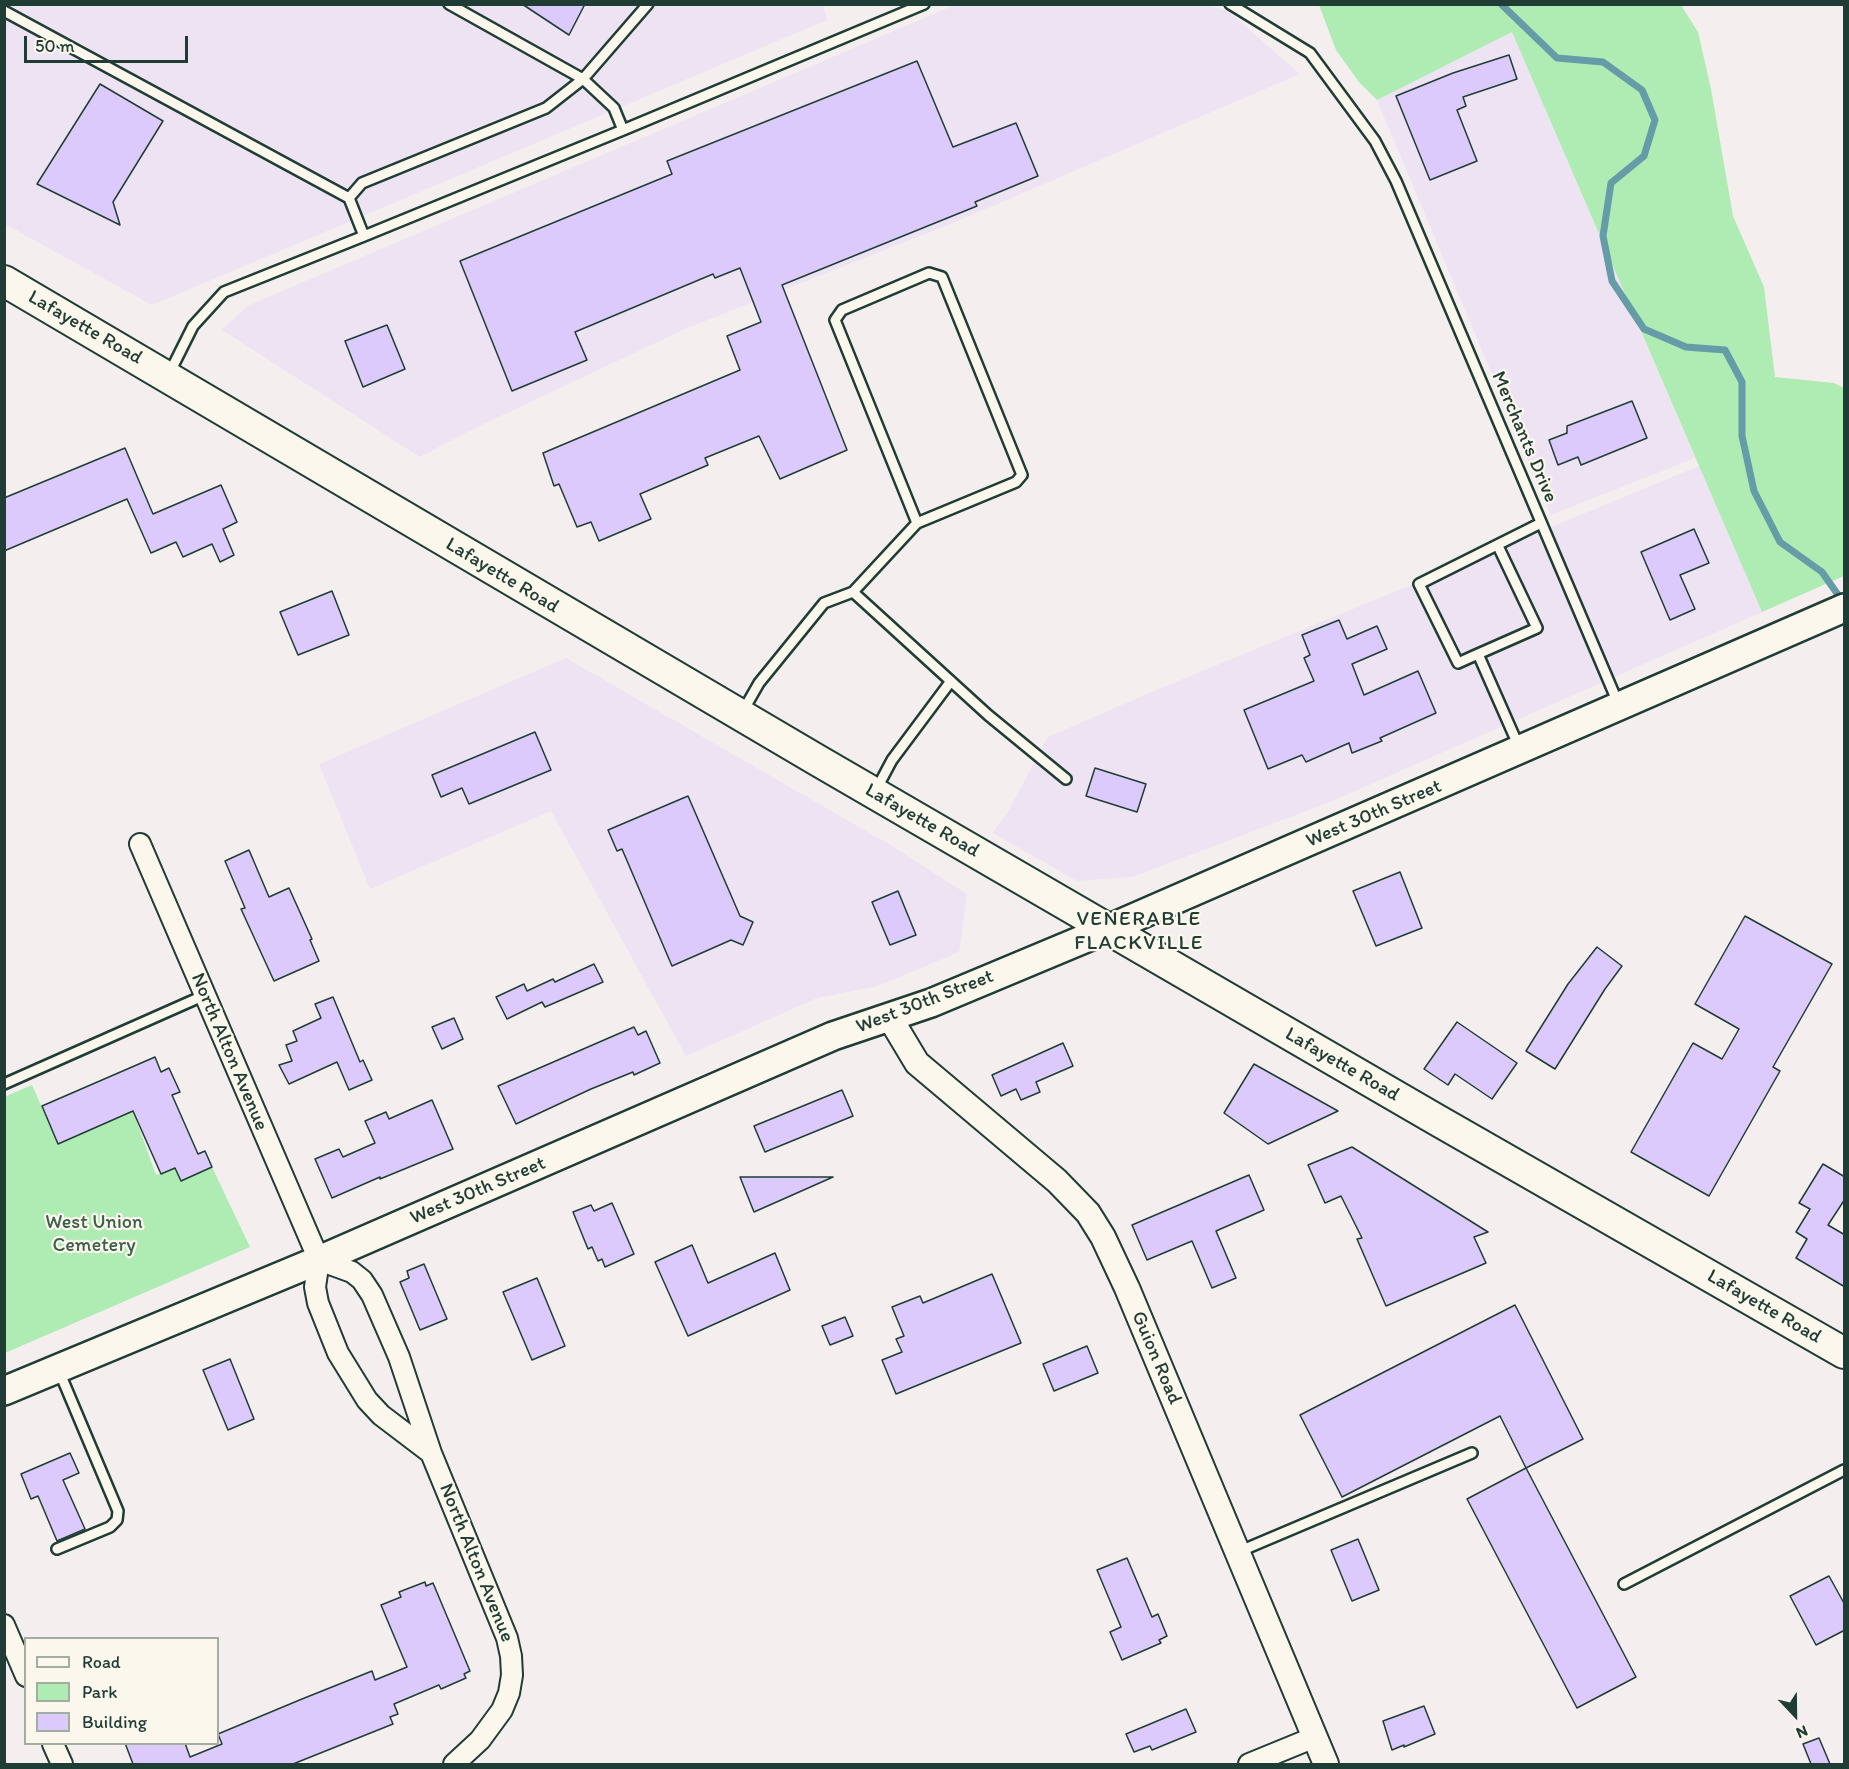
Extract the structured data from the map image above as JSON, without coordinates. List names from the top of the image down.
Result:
{
  "streets": {
    "main road": ["Lafayette Road", "West 30th Street"],
    "street": ["North Alton Avenue", "Guion Road"],
    "lane": ["Merchants Drive"]
  },
  "crossings": [
    ["Lafayette Road", "West 30th Street"],
    ["Merchants Drive", "West 30th Street"],
    ["West 30th Street", "North Alton Avenue"],
    ["West 30th Street", "Guion Road"]
  ],
  "districts": ["VENERABLE FLACKVILLE"],
  "parks": ["West Union Cemetery"],
  "legend": ["Road", "Park", "Building"],
  "scale_bar": "50 m",
  "north": "bottom"
}
